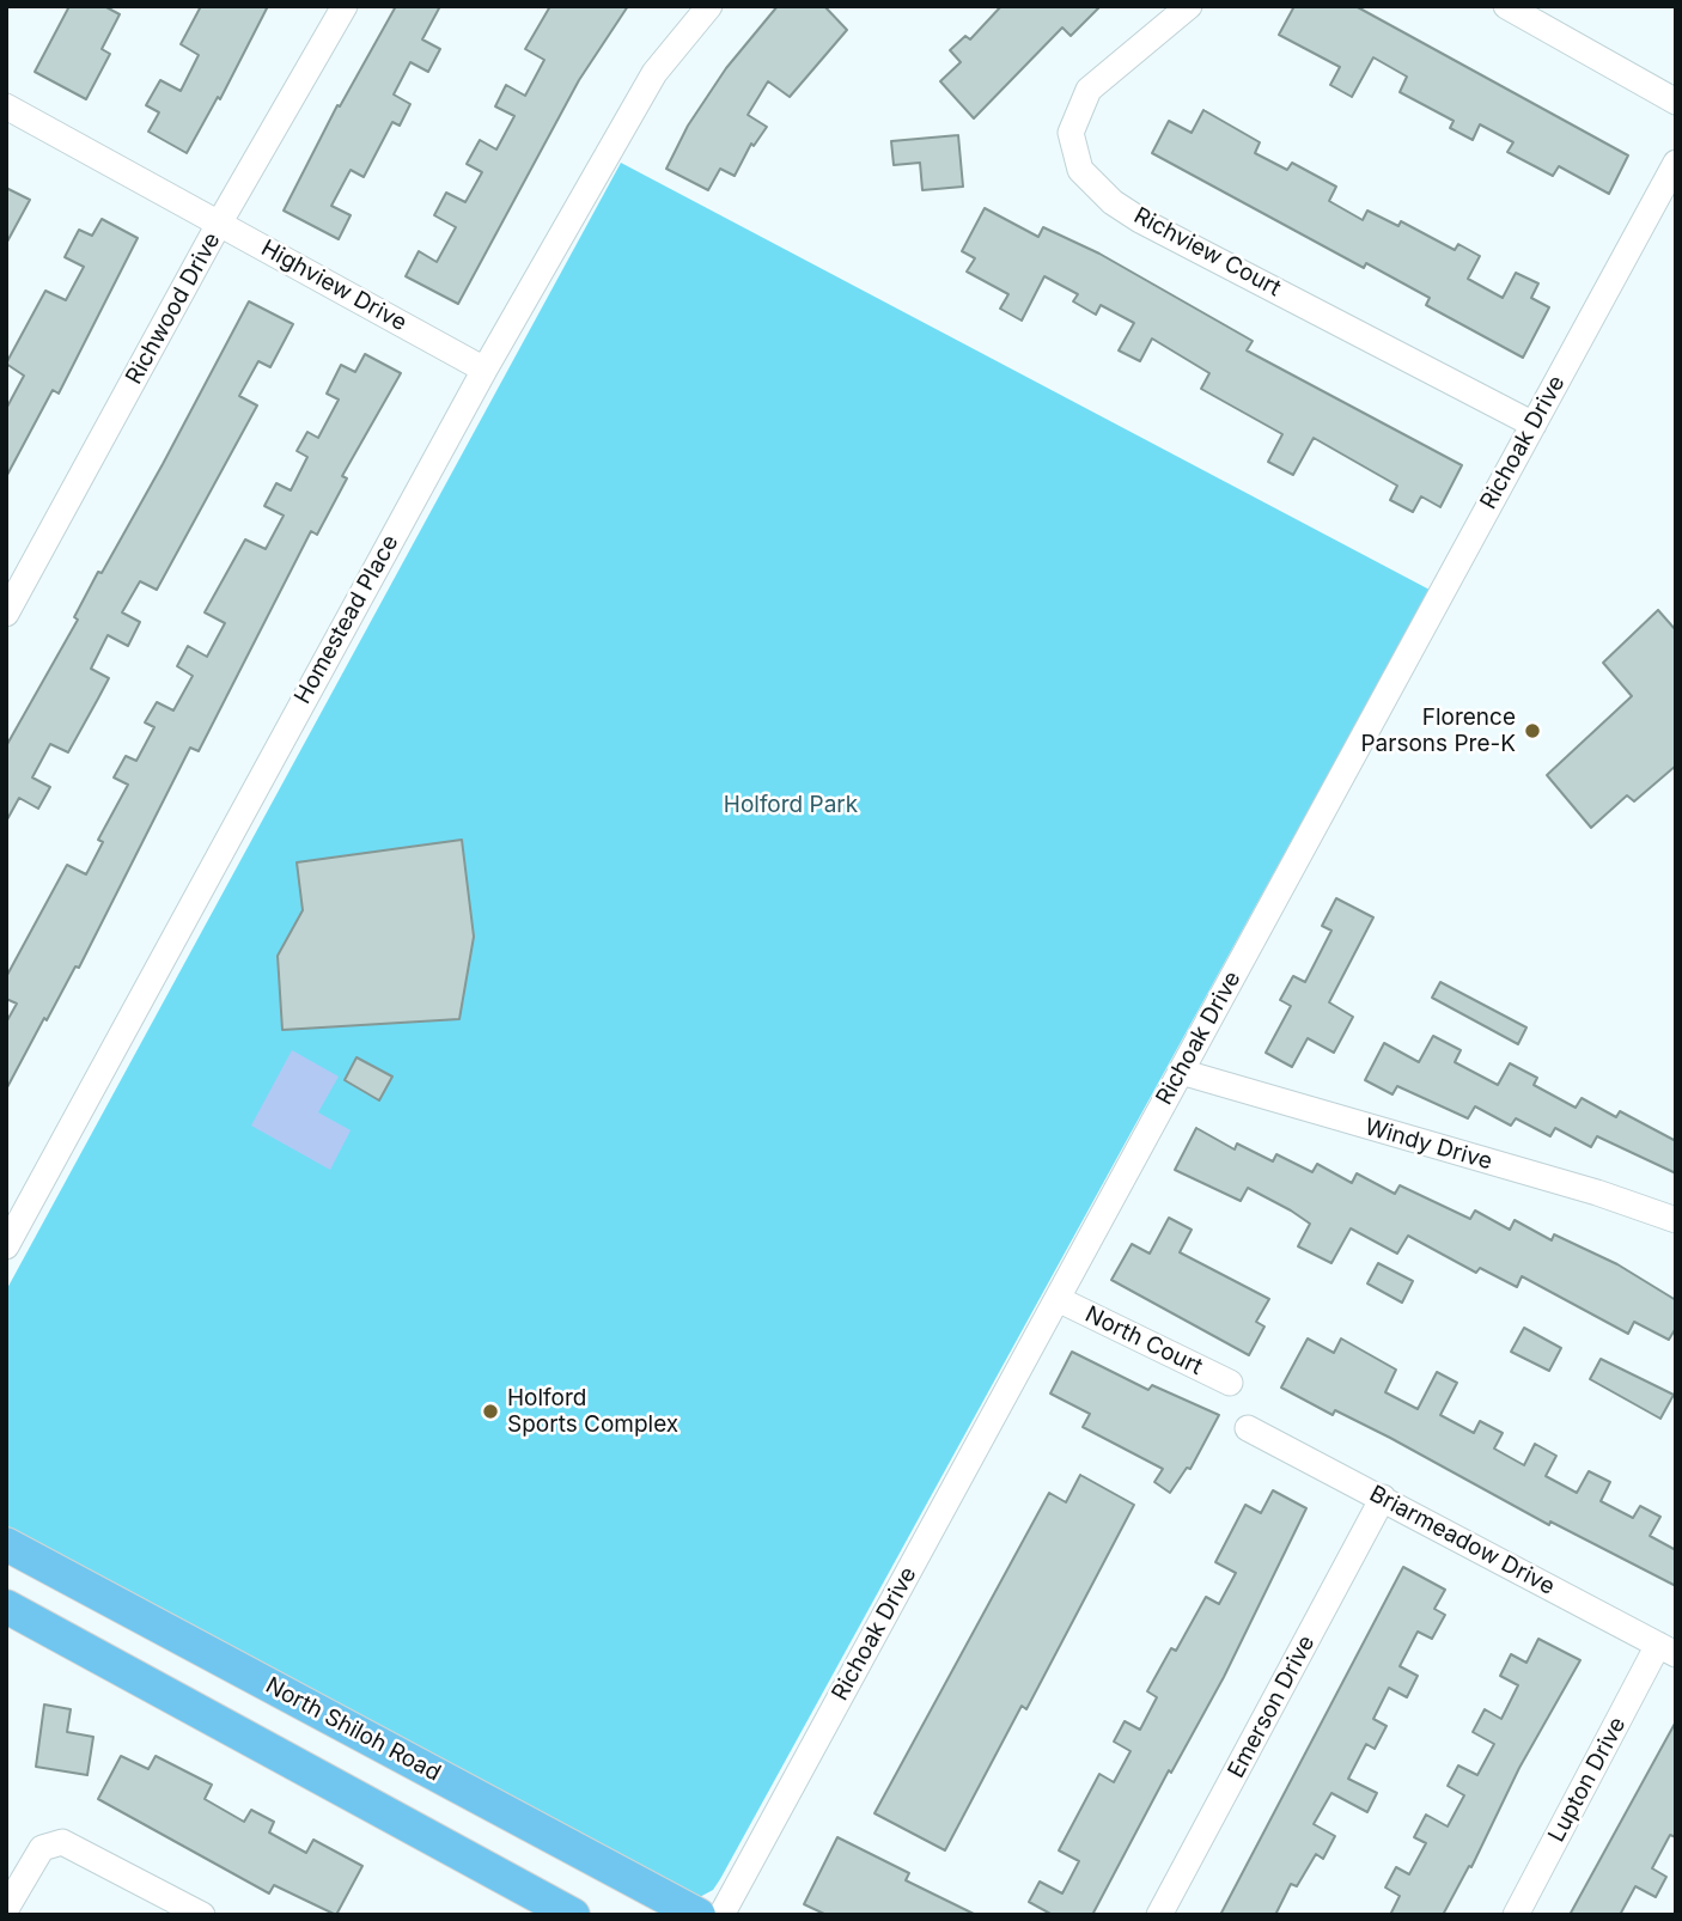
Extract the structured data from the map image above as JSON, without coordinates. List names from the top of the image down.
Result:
{
  "streets": {
    "main road": ["North Shiloh Road"],
    "street": [
      "Richview Court",
      "Highview Drive",
      "Richwood Drive",
      "Richoak Drive",
      "Homestead Place",
      "Windy Drive",
      "North Court",
      "Briarmeadow Drive",
      "Emerson Drive",
      "Lupton Drive"
    ]
  },
  "crossings": [
    ["Richview Court", "Richoak Drive"],
    ["Highview Drive", "Richwood Drive"],
    ["Highview Drive", "Homestead Place"],
    ["Richoak Drive", "Windy Drive"],
    ["Richoak Drive", "North Court"],
    ["Briarmeadow Drive", "Emerson Drive"],
    ["Briarmeadow Drive", "Lupton Drive"]
  ],
  "parks": ["Holford Park"],
  "places": ["Florence Parsons Pre-K", "Holford Sports Complex"]
}
